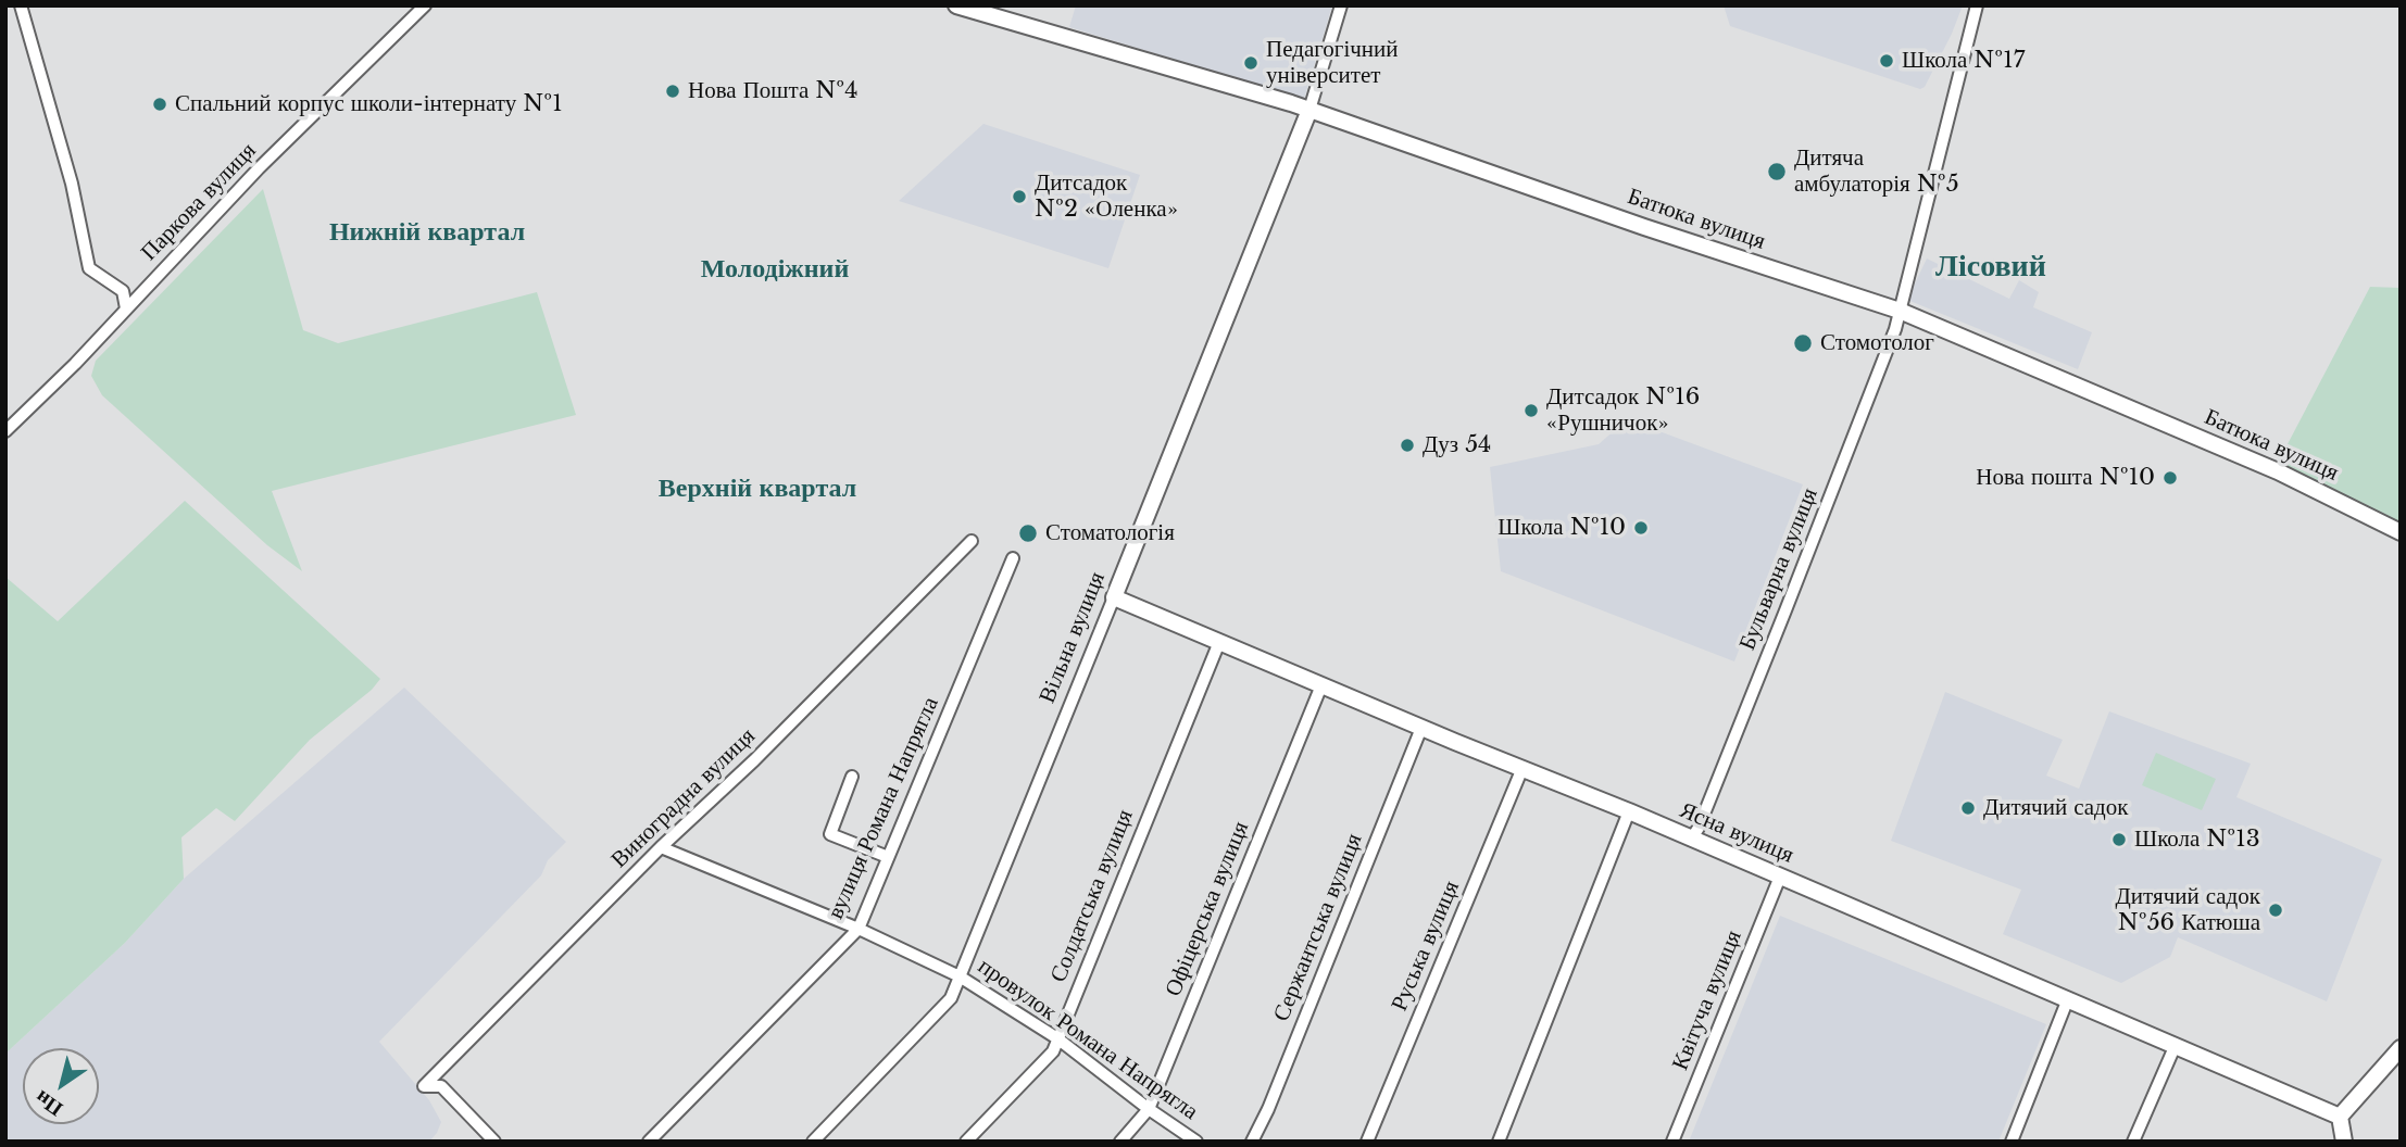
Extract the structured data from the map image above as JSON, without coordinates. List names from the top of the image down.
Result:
{
  "streets": {
    "street": [
      "Паркова вулиця",
      "Батюка вулиця",
      "Бульварна вулиця",
      "Вільна вулиця",
      "Виноградна вулиця",
      "вулиця Романа Напрягла",
      "Ясна вулиця",
      "Солдатська вулиця",
      "Офіцерська вулиця",
      "Сержантська вулиця",
      "Руська вулиця",
      "Квітуча вулиця",
      "провулок Романа Напрягла"
    ]
  },
  "crossings": [
    ["Батюка вулиця", "Бульварна вулиця"],
    ["Батюка вулиця", "Вільна вулиця"],
    ["Бульварна вулиця", "Ясна вулиця"],
    ["Вільна вулиця", "Ясна вулиця"],
    ["Вільна вулиця", "провулок Романа Напрягла"],
    ["Виноградна вулиця", "провулок Романа Напрягла"],
    ["вулиця Романа Напрягла", "провулок Романа Напрягла"],
    ["Ясна вулиця", "Солдатська вулиця"],
    ["Ясна вулиця", "Офіцерська вулиця"],
    ["Ясна вулиця", "Сержантська вулиця"],
    ["Ясна вулиця", "Руська вулиця"],
    ["Ясна вулиця", "Квітуча вулиця"],
    ["Солдатська вулиця", "провулок Романа Напрягла"],
    ["Офіцерська вулиця", "провулок Романа Напрягла"]
  ],
  "districts": [
    "Нижній квартал",
    "Лісовий",
    "Молодіжний",
    "Верхній квартал"
  ],
  "places": [
    "Школа №17",
    "Педагогічний університет",
    "Нова Пошта №4",
    "Спальний корпус школи-інтернату №1",
    "Дитяча амбулаторія №5",
    "Дитсадок №2 «Оленка»",
    "Стомотолог",
    "Дитсадок №16 «Рушничок»",
    "Дуз 54",
    "Нова пошта №10",
    "Школа №10",
    "Стоматологія",
    "Дитячий садок",
    "Школа №13",
    "Дитячий садок №56 Катюша"
  ],
  "north": "bottom left"
}
